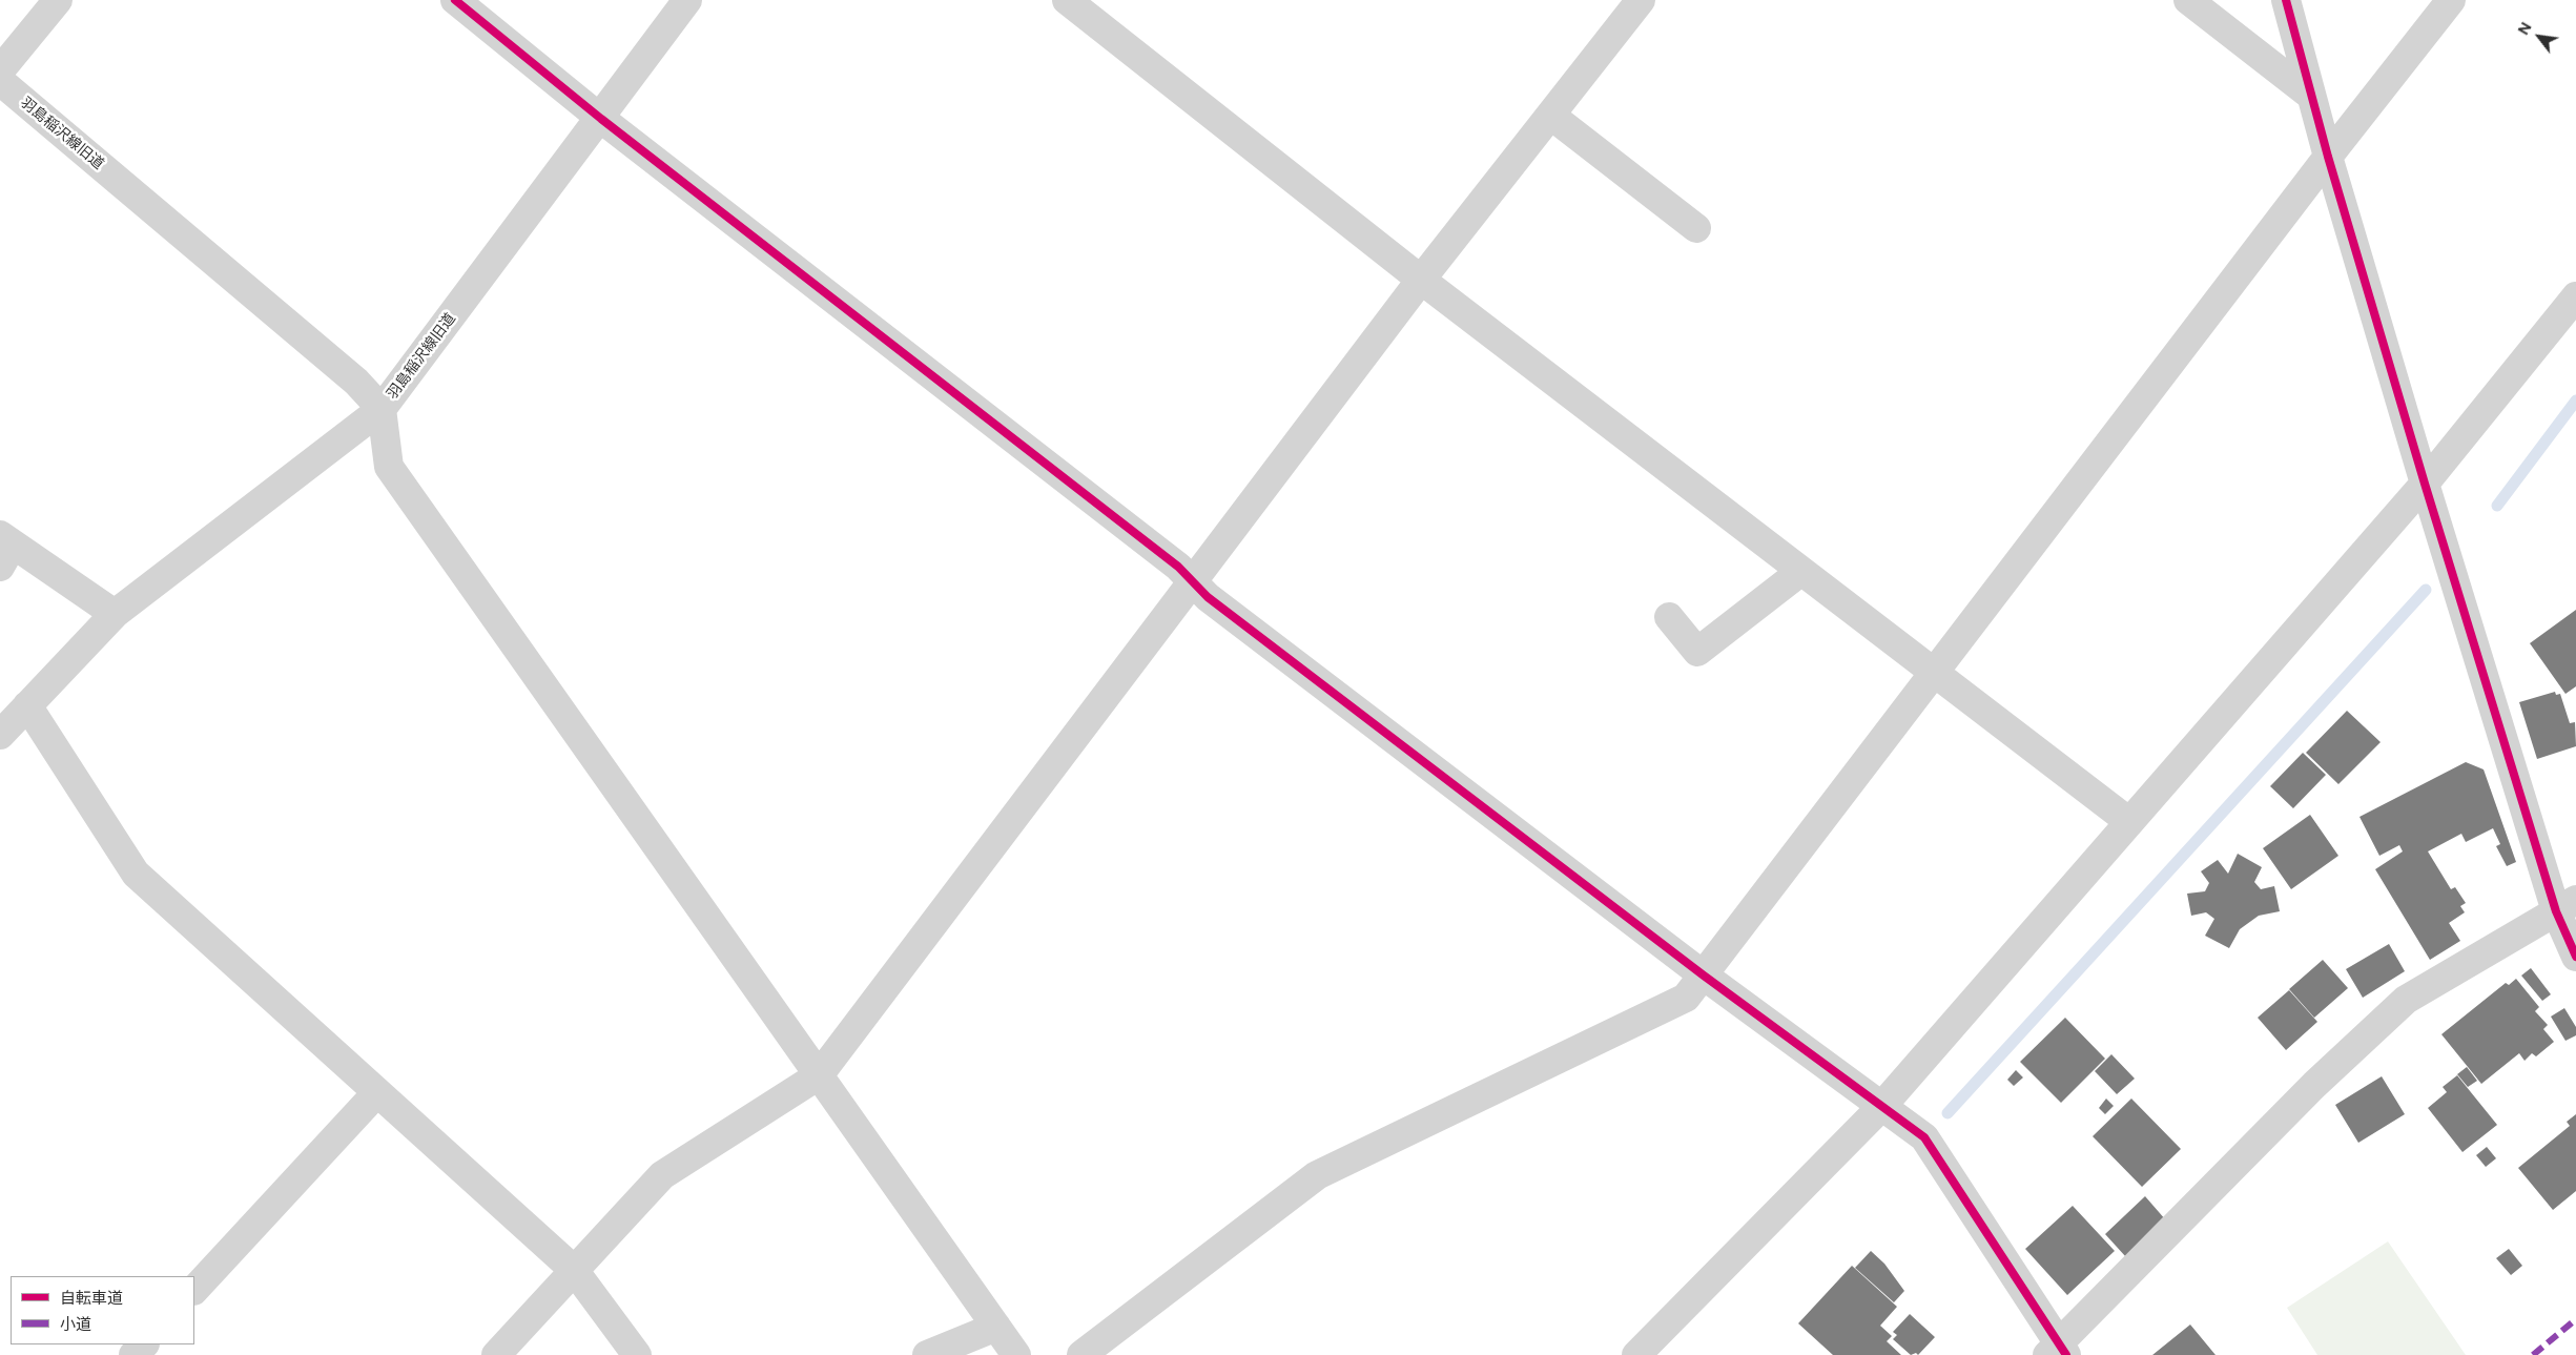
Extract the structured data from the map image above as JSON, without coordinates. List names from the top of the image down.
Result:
{
  "streets": {
    "street": ["羽島稲沢線旧道"]
  },
  "legend": ["自転車道", "小道"],
  "north": "top left"
}
